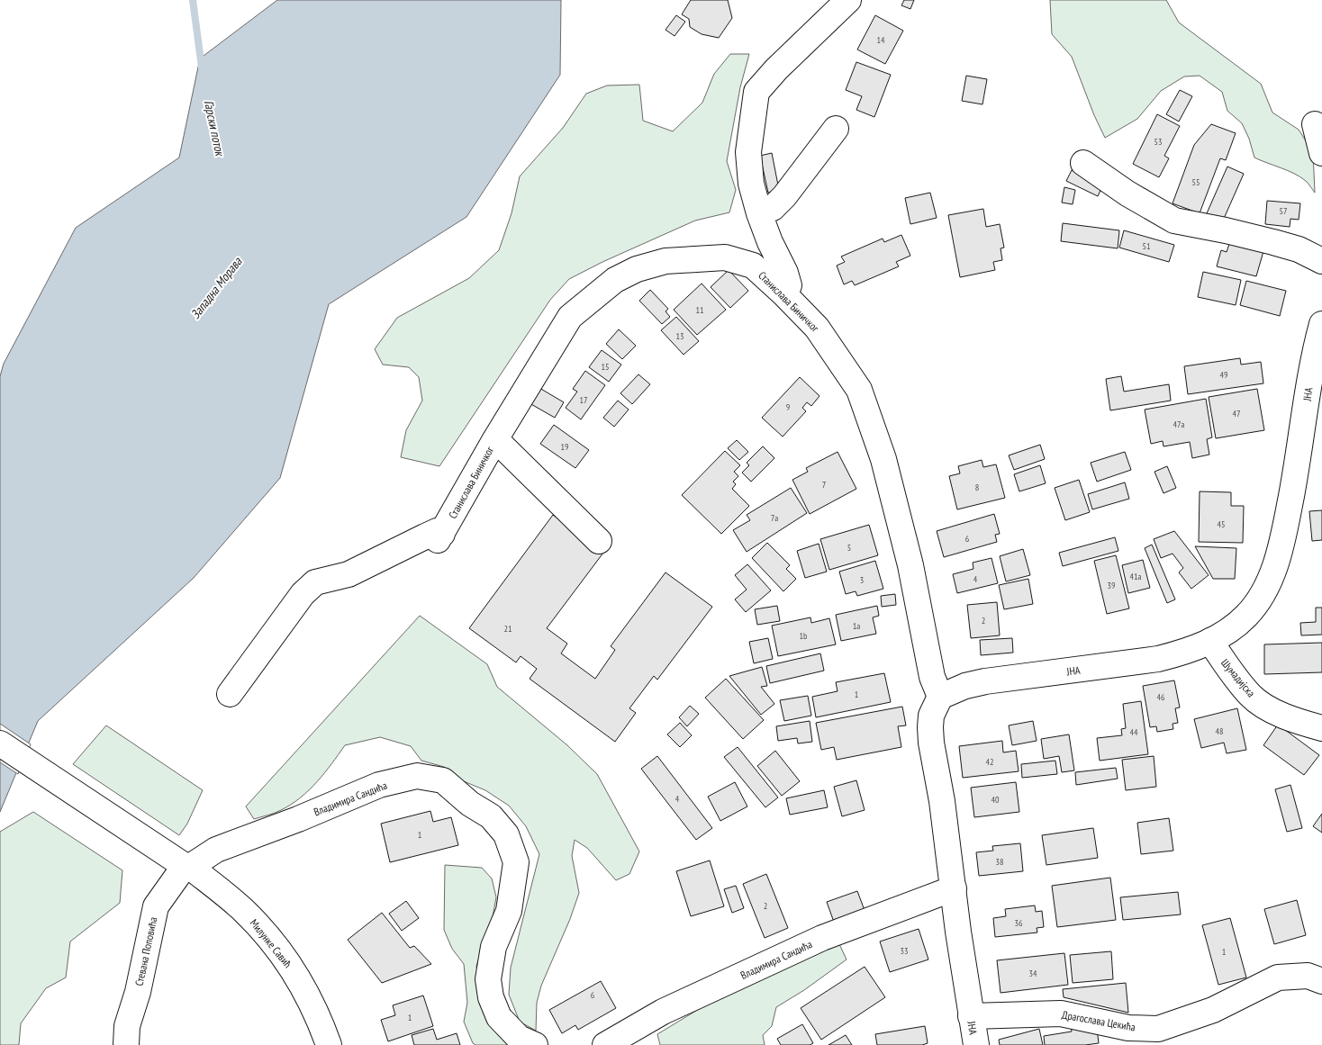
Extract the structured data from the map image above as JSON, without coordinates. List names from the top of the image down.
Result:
{
  "streets": {
    "street": [
      "Станислава Биничког",
      "ЈНА",
      "Шумадијска",
      "Владимира Сандића",
      "Милунке Савић",
      "Стевана Поповића",
      "Драгослава Цекића"
    ]
  },
  "crossings": [
    ["Станислава Биничког", "ЈНА"],
    ["ЈНА", "Шумадијска"],
    ["ЈНА", "Владимира Сандића"],
    ["ЈНА", "Драгослава Цекића"],
    ["Владимира Сандића", "Милунке Савић"],
    ["Владимира Сандића", "Стевана Поповића"],
    ["Милунке Савић", "Стевана Поповића"]
  ],
  "water": ["Гарски поток", "Западна Морава"],
  "house_numbers": [
    "14",
    "53",
    "55",
    "57",
    "51",
    "11",
    "13",
    "15",
    "49",
    "17",
    "9",
    "47",
    "47a",
    "19",
    "7",
    "8",
    "7a",
    "45",
    "6",
    "5",
    "41a",
    "4",
    "3",
    "39",
    "2",
    "1a",
    "21",
    "1b",
    "1",
    "46",
    "48",
    "44",
    "42",
    "4",
    "40",
    "1",
    "38",
    "2",
    "36",
    "33",
    "1",
    "34",
    "6",
    "1"
  ]
}
